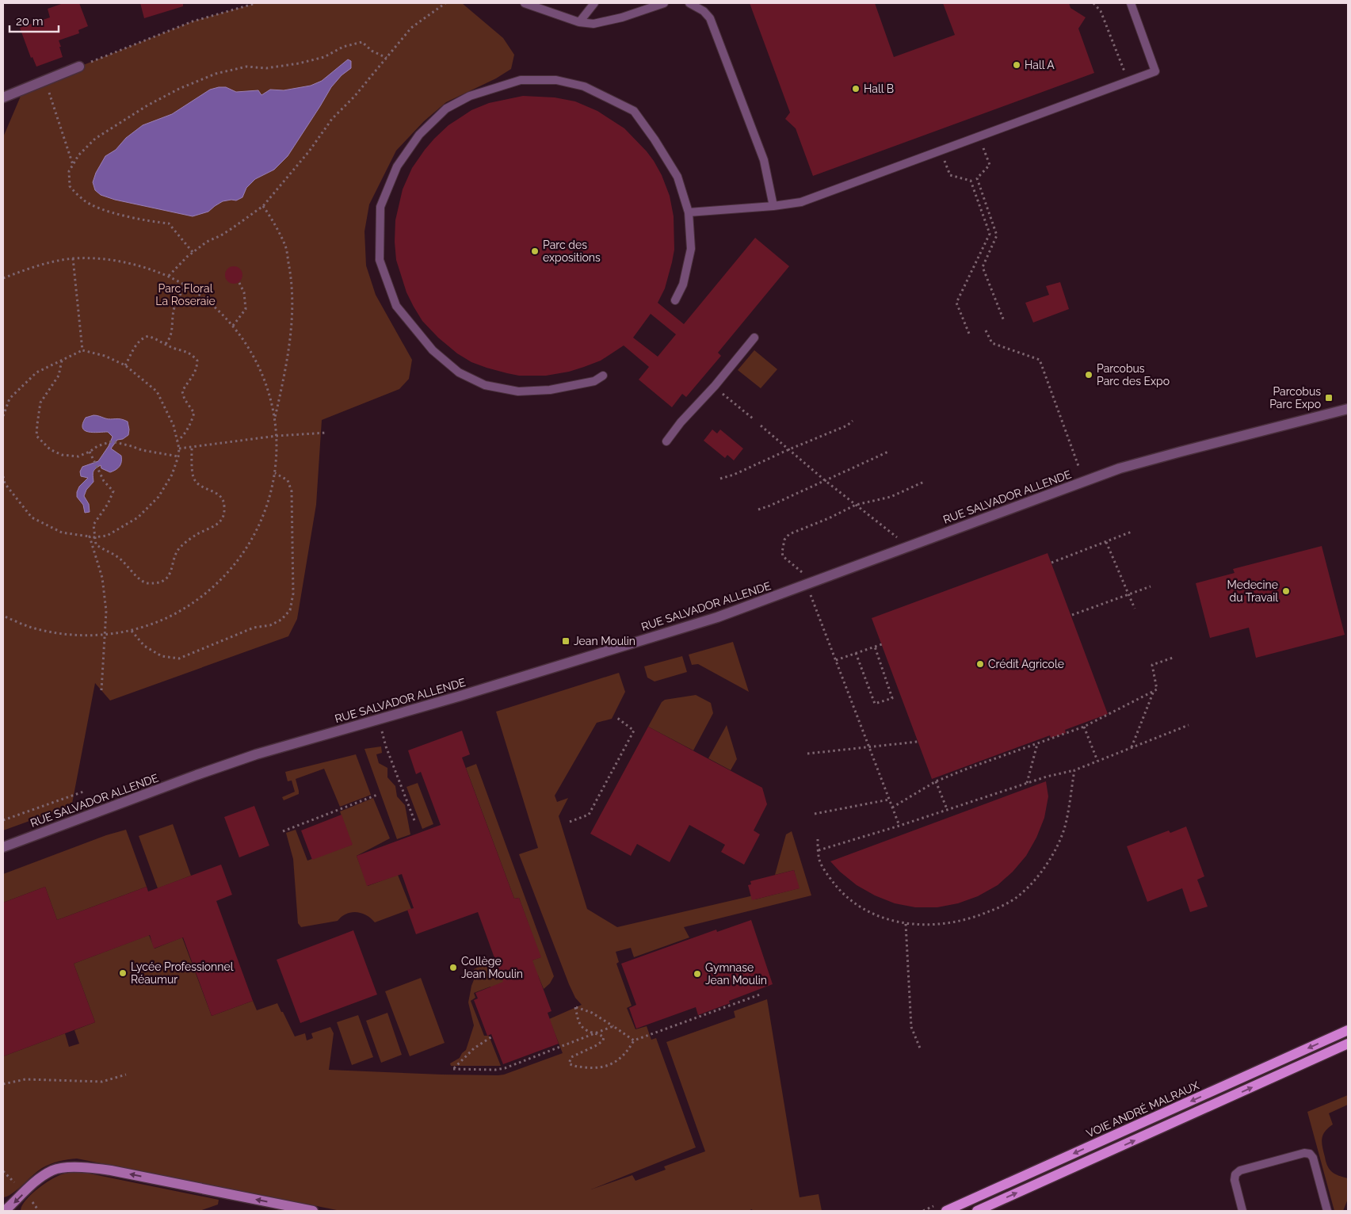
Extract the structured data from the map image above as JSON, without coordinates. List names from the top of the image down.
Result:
{
  "streets": {
    "main road": ["VOIE ANDRÉ MALRAUX"],
    "street": ["RUE SALVADOR ALLENDE"]
  },
  "parks": ["Parc Floral La Roseraie"],
  "places": {
    "other": [
      "Hall A",
      "Hall B",
      "Parc des expositions",
      "Parcobus Parc des Expo",
      "Medecine du Travail",
      "Crédit Agricole",
      "Collège Jean Moulin",
      "Lycée Professionnel Réaumur",
      "Gymnase Jean Moulin"
    ],
    "transit": ["Parcobus Parc Expo", "Jean Moulin"]
  },
  "scale_bar": "20 m"
}
